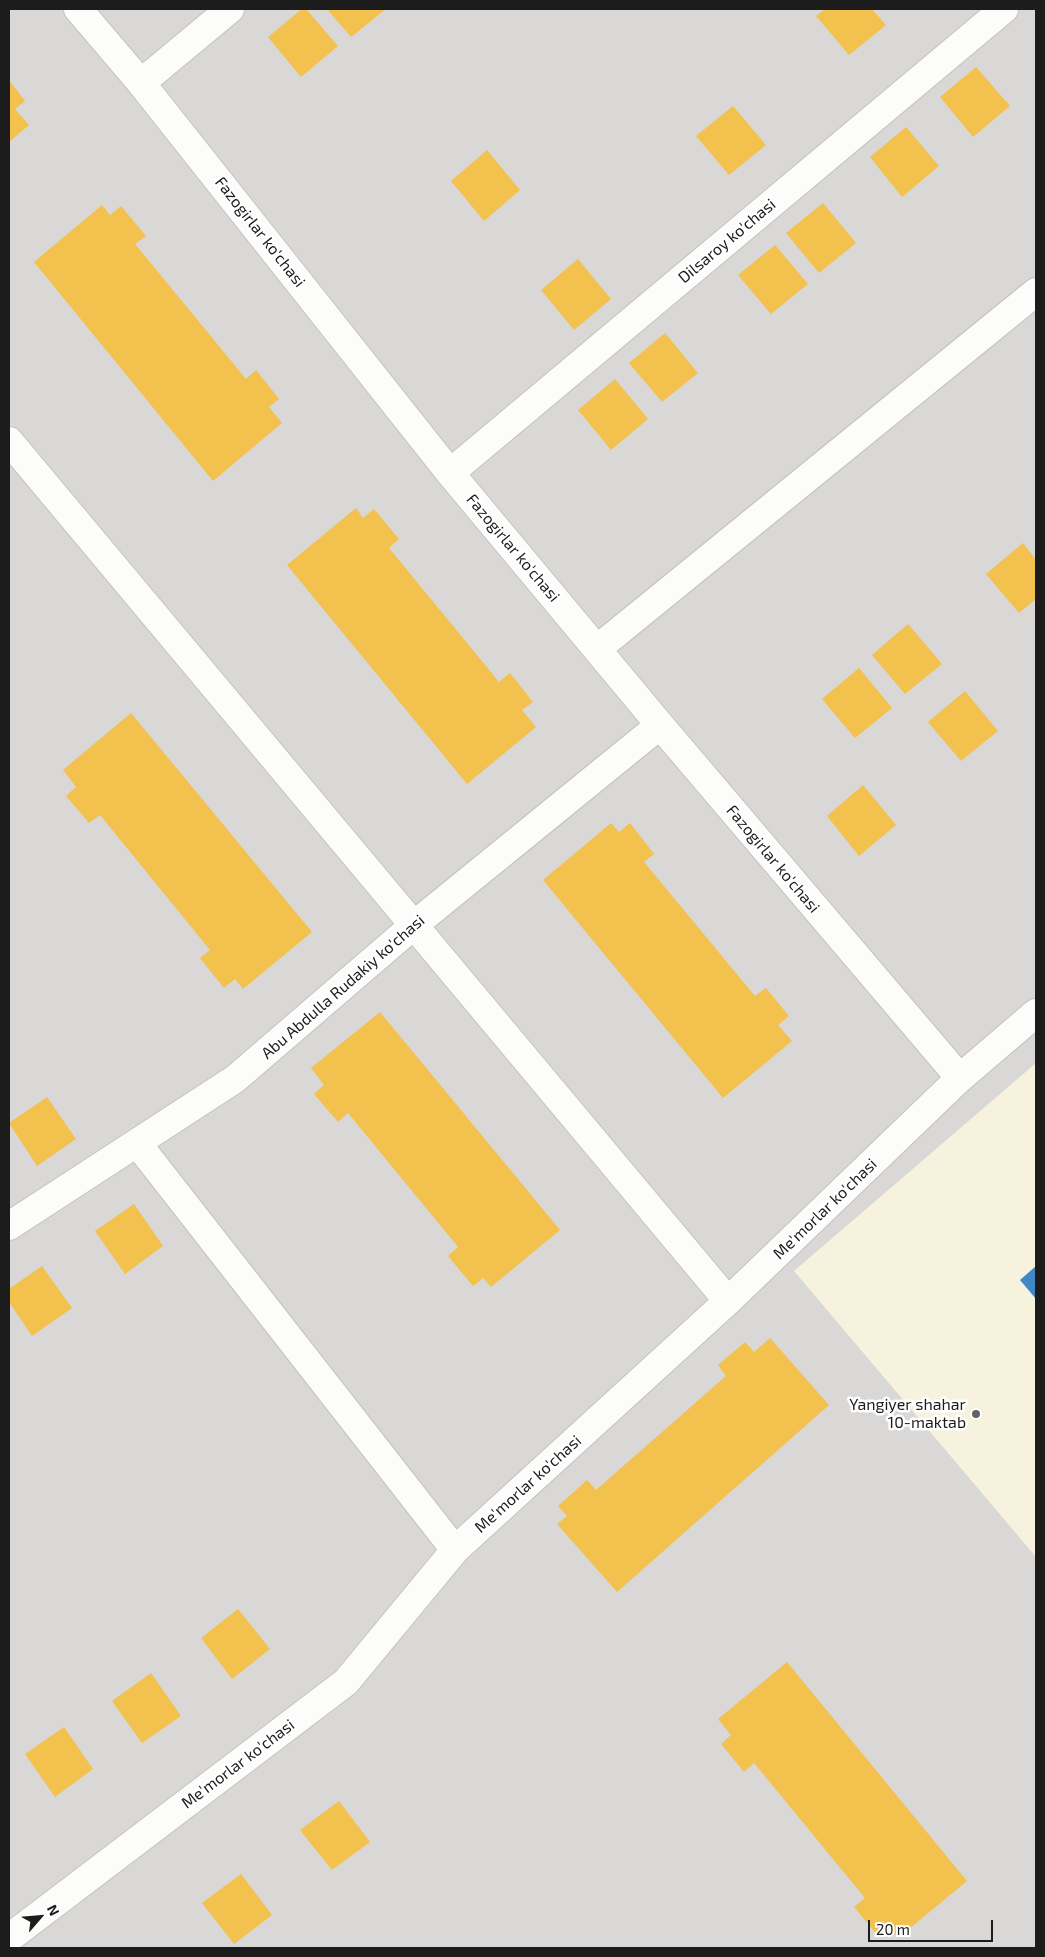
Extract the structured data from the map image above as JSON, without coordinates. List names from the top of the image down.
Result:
{
  "streets": {
    "street": [
      "Fazogirlar ko'chasi",
      "Dilsaroy ko'chasi",
      "Abu Abdulla Rudakiy ko'chasi",
      "Me'morlar ko'chasi"
    ]
  },
  "crossings": [
    ["Fazogirlar ko'chasi", "Dilsaroy ko'chasi"],
    ["Fazogirlar ko'chasi", "Abu Abdulla Rudakiy ko'chasi"],
    ["Fazogirlar ko'chasi", "Me'morlar ko'chasi"]
  ],
  "places": ["Yangiyer shahar 10-maktab"],
  "scale_bar": "20 m",
  "north": "top right"
}
